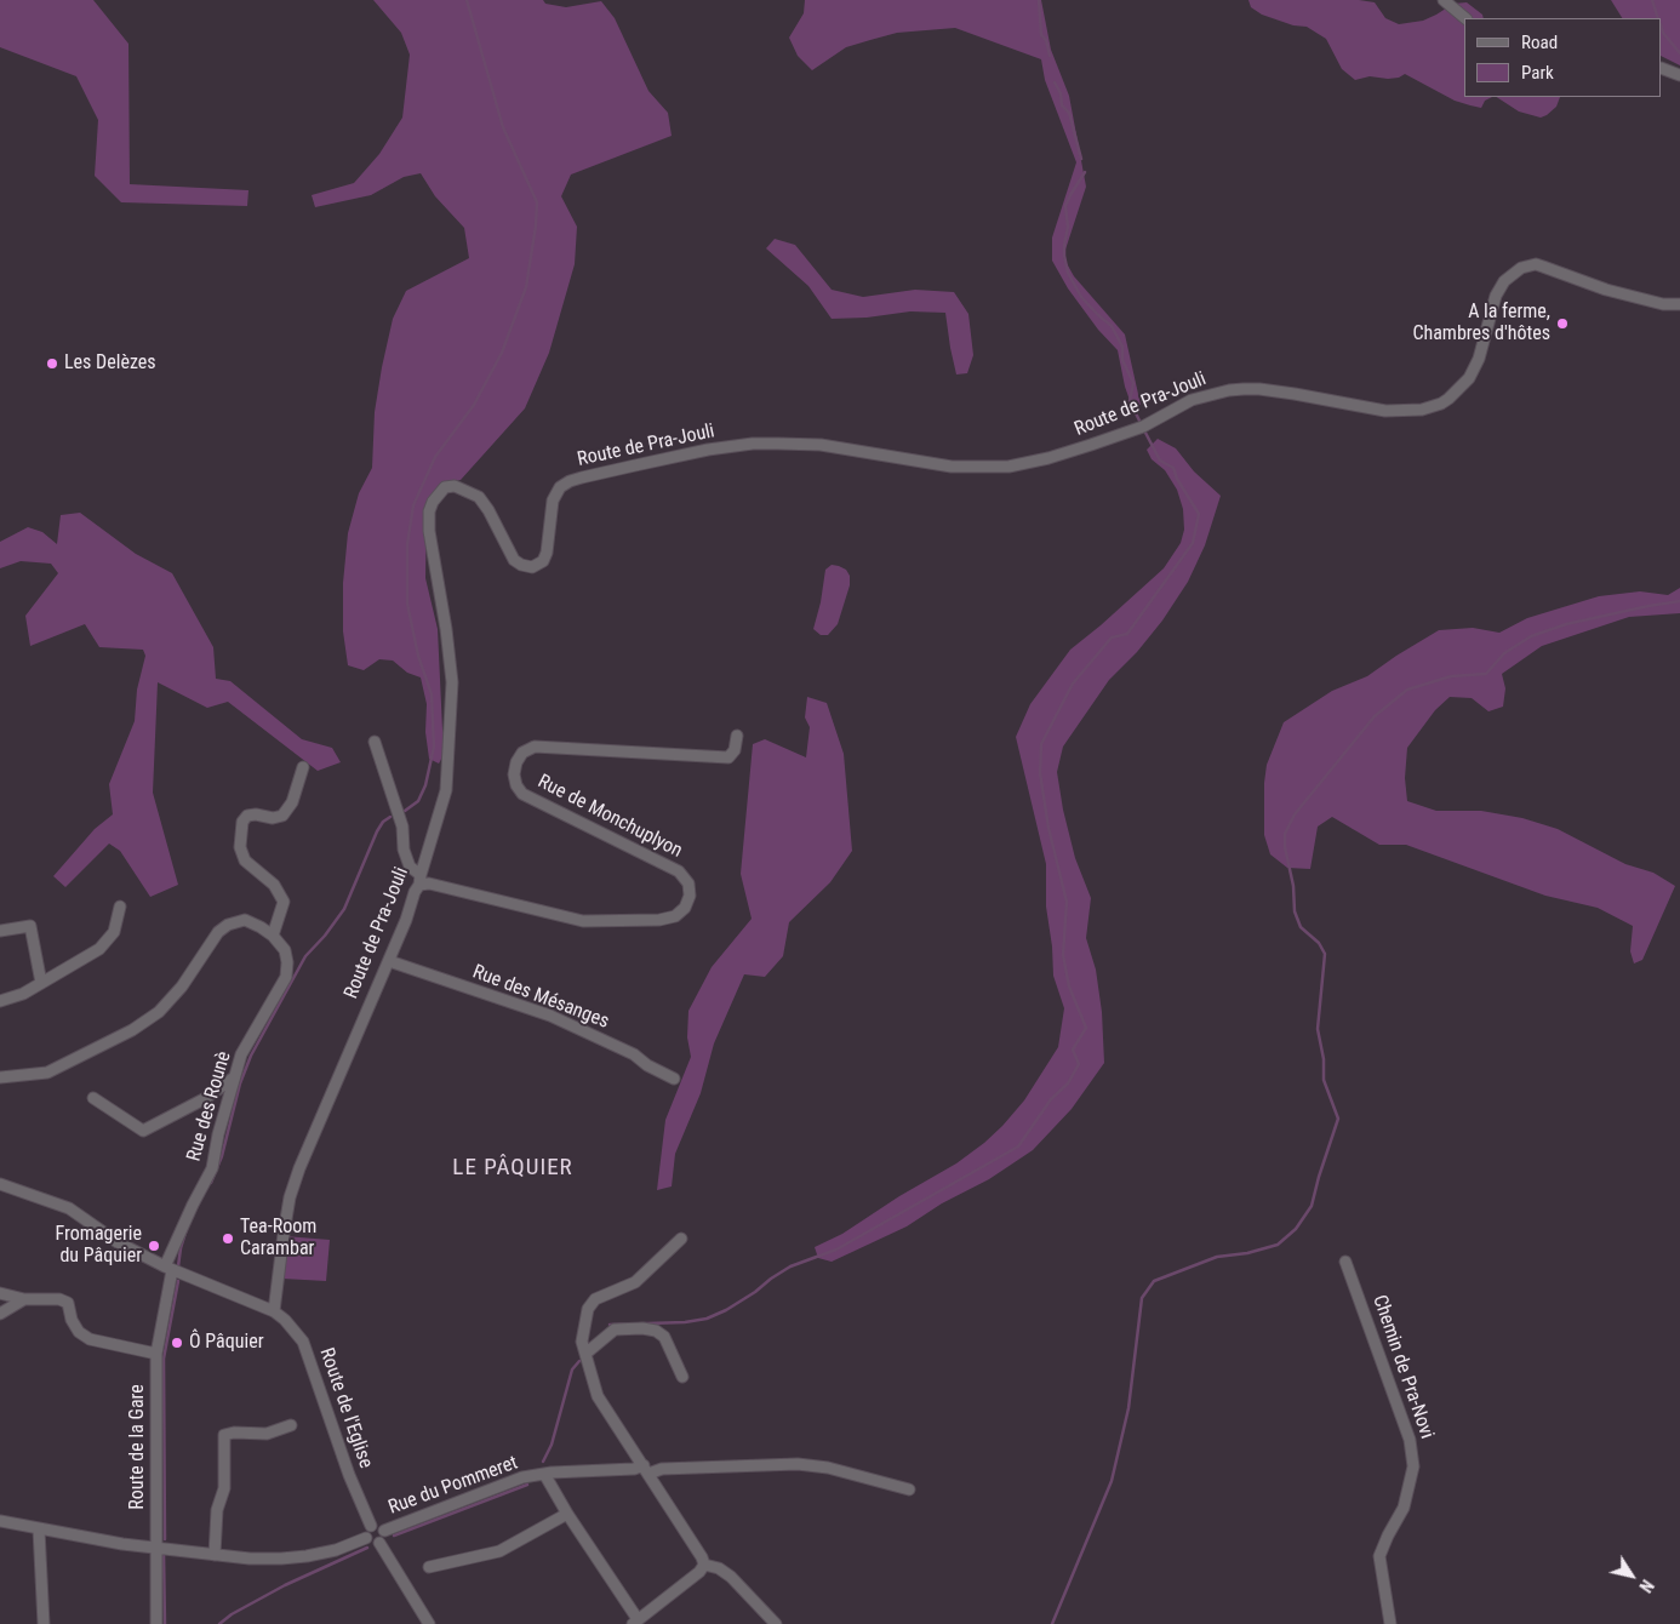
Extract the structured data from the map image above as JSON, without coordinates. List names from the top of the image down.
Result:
{
  "streets": {
    "street": [
      "Route de Pra-Jouli",
      "Rue de Monchuplyon",
      "Rue des Mésanges",
      "Rue des Rounè",
      "Chemin de Pra-Novi",
      "Route de l'Eglise",
      "Route de la Gare",
      "Rue du Pommeret"
    ]
  },
  "crossings": [
    ["Route de Pra-Jouli", "Rue de Monchuplyon"],
    ["Route de Pra-Jouli", "Rue des Mésanges"],
    ["Route de Pra-Jouli", "Route de l'Eglise"],
    ["Rue des Rounè", "Route de la Gare"],
    ["Route de l'Eglise", "Rue du Pommeret"]
  ],
  "districts": ["LE PÂQUIER"],
  "places": [
    "A la ferme, Chambres d'hôtes",
    "Les Delèzes",
    "Tea-Room Carambar",
    "Fromagerie du Pâquier",
    "Ô Pâquier"
  ],
  "legend": ["Road", "Park"],
  "north": "bottom right"
}
